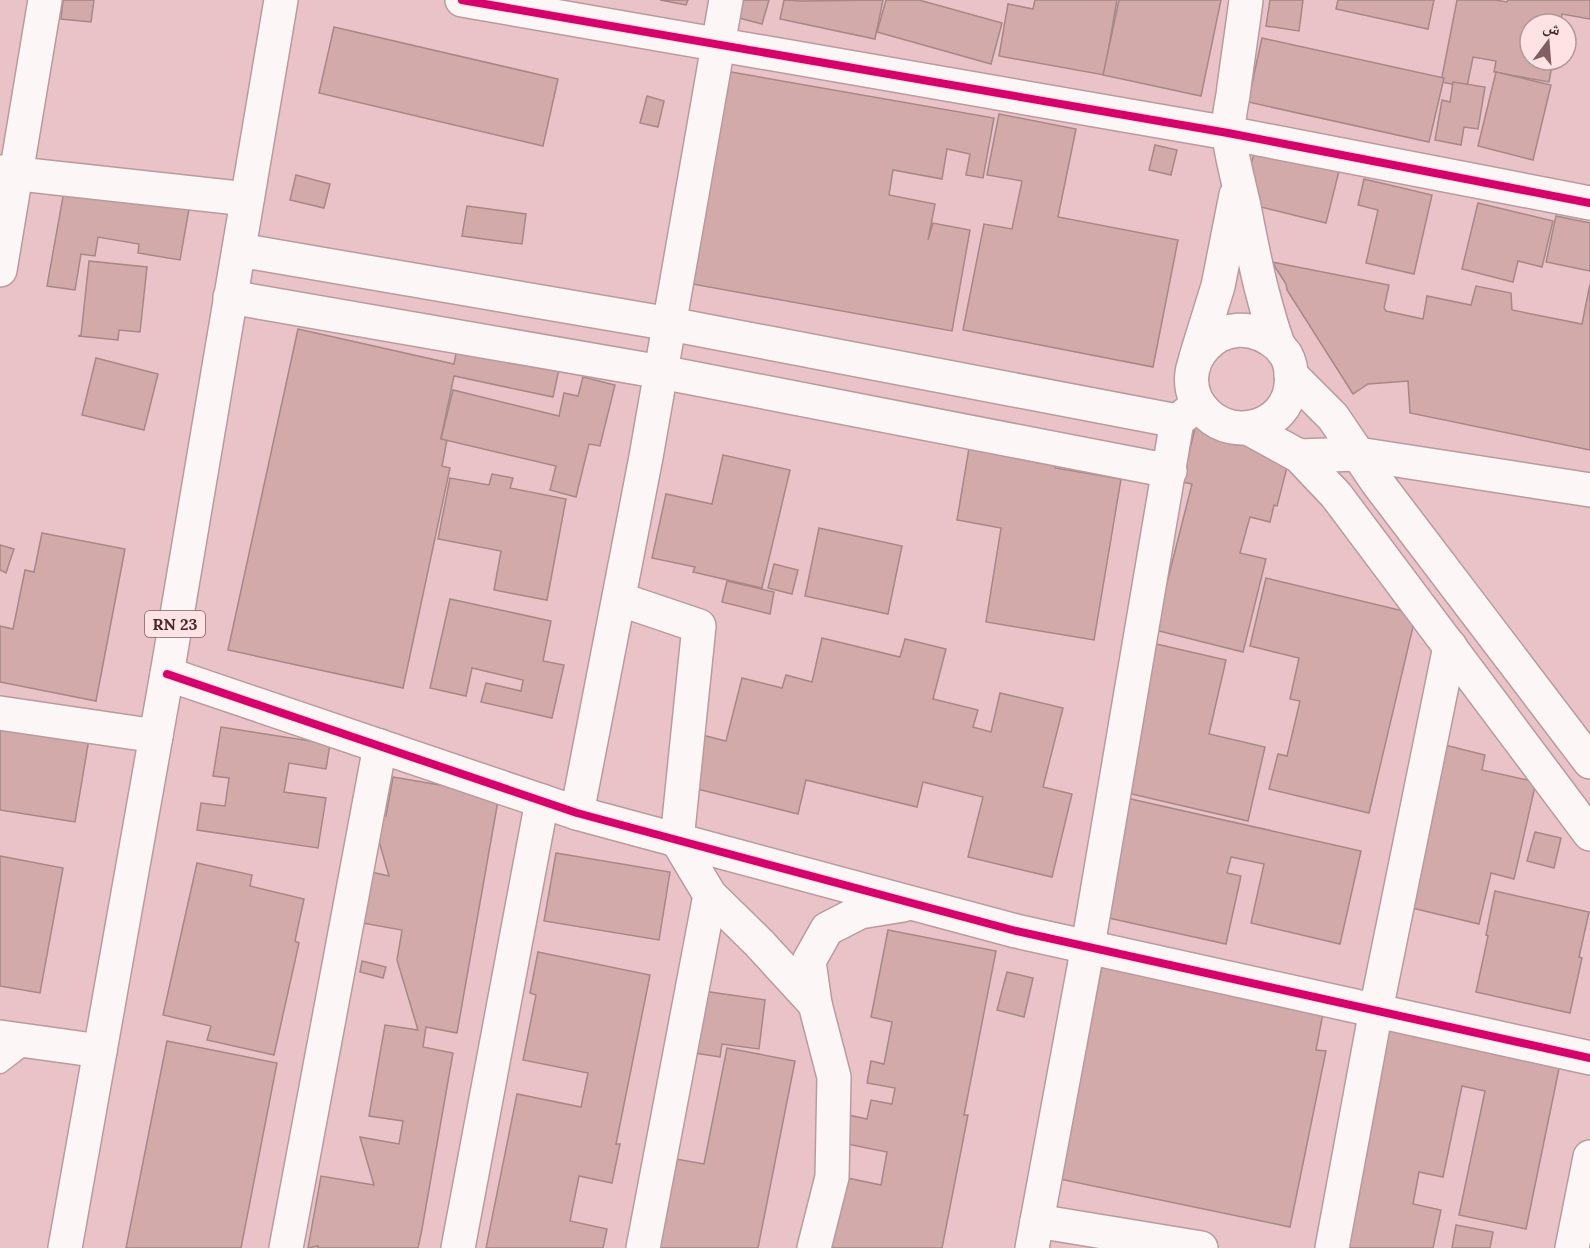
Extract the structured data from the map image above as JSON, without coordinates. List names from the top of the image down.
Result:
{
  "streets": {
    "street": ["RN 23"]
  },
  "north": "top"
}
